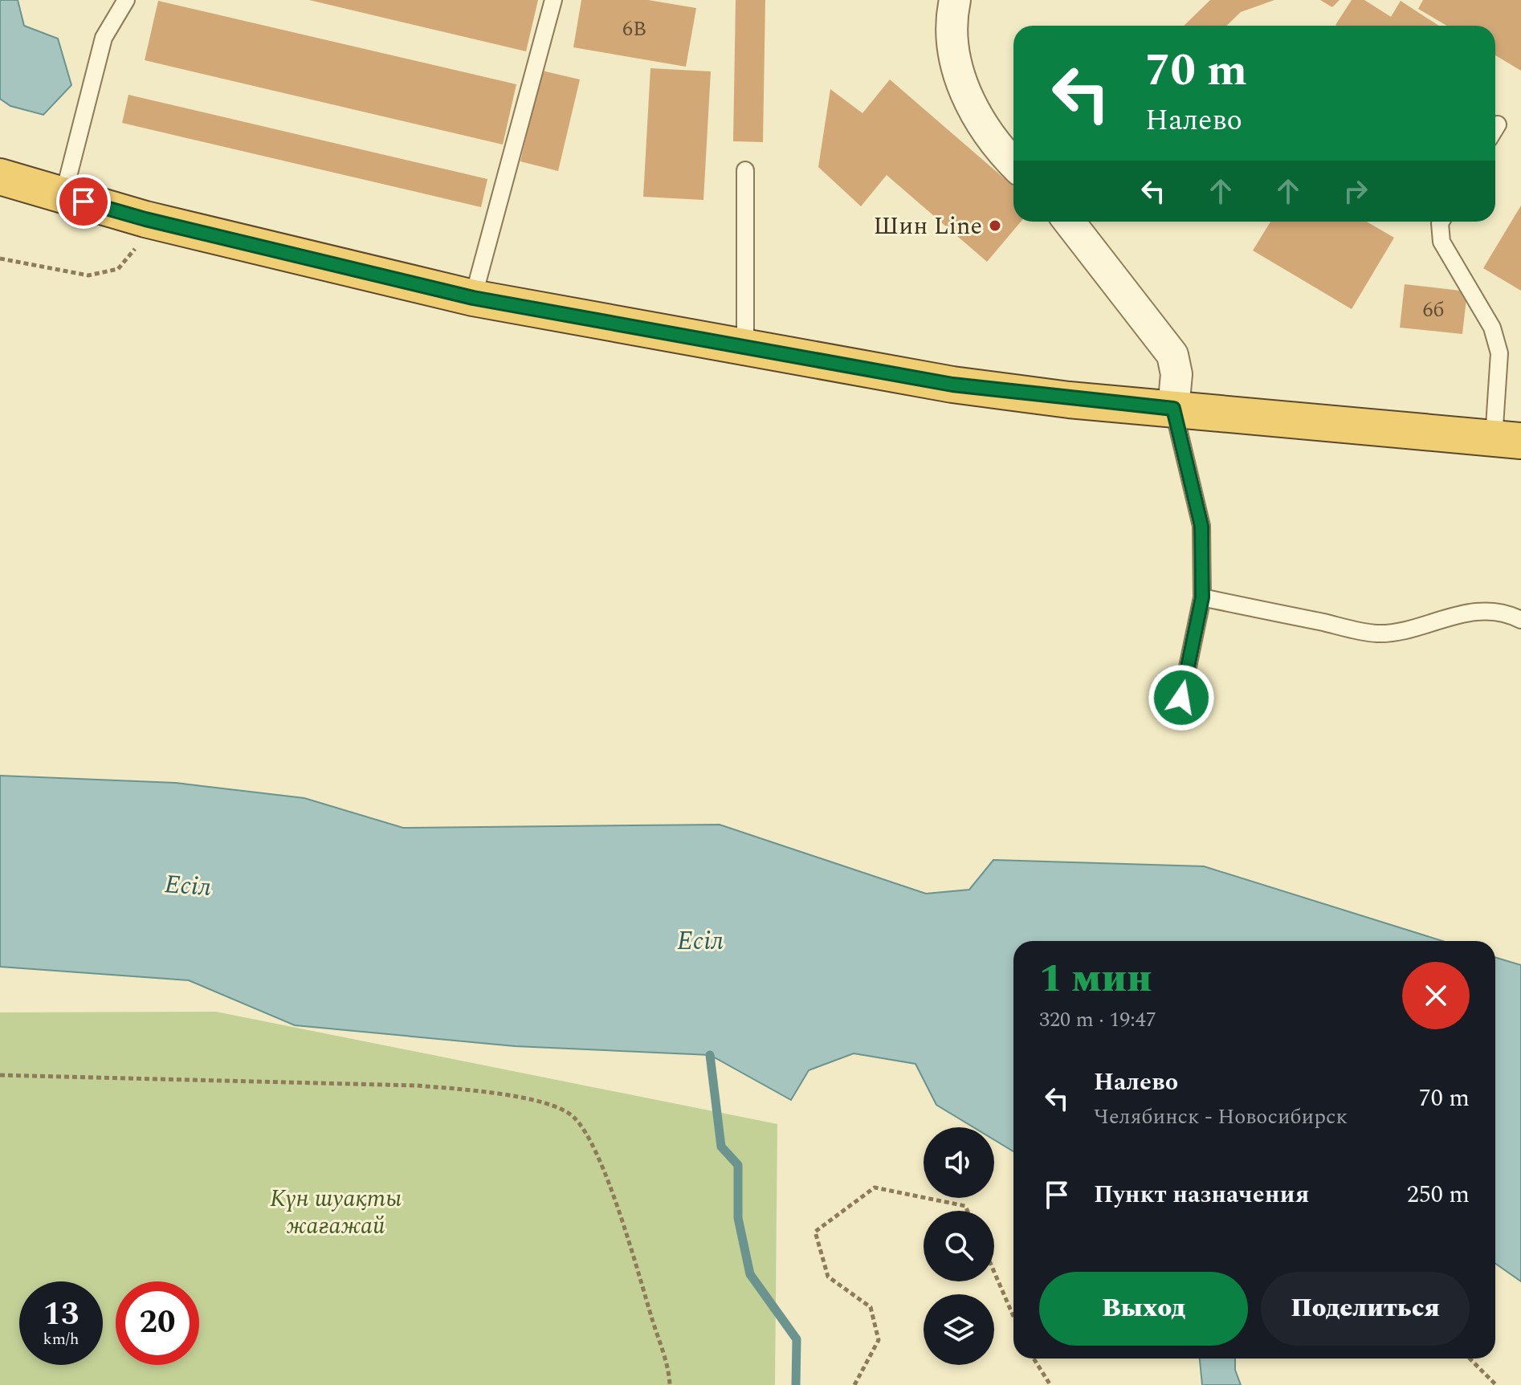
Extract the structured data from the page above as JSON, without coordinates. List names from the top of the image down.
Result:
{
  "water": ["Есіл"],
  "parks": ["Күн шуақты жағажай"],
  "places": ["Шин Line"],
  "house_numbers": ["6В", "6б"],
  "page": {
    "turn": ["70 m", "Налево"],
    "heading": ["1 мин", "320 m · 19:47"],
    "list": [
      {
        "name": "Налево",
        "note": "Челябинск - Новосибирск",
        "value": "70 m"
      },
      {
        "name": "Пункт назначения",
        "value": "250 m"
      }
    ],
    "buttons": ["Выход", "Поделиться"],
    "speed": "13 km/h",
    "limit": "20"
  }
}
